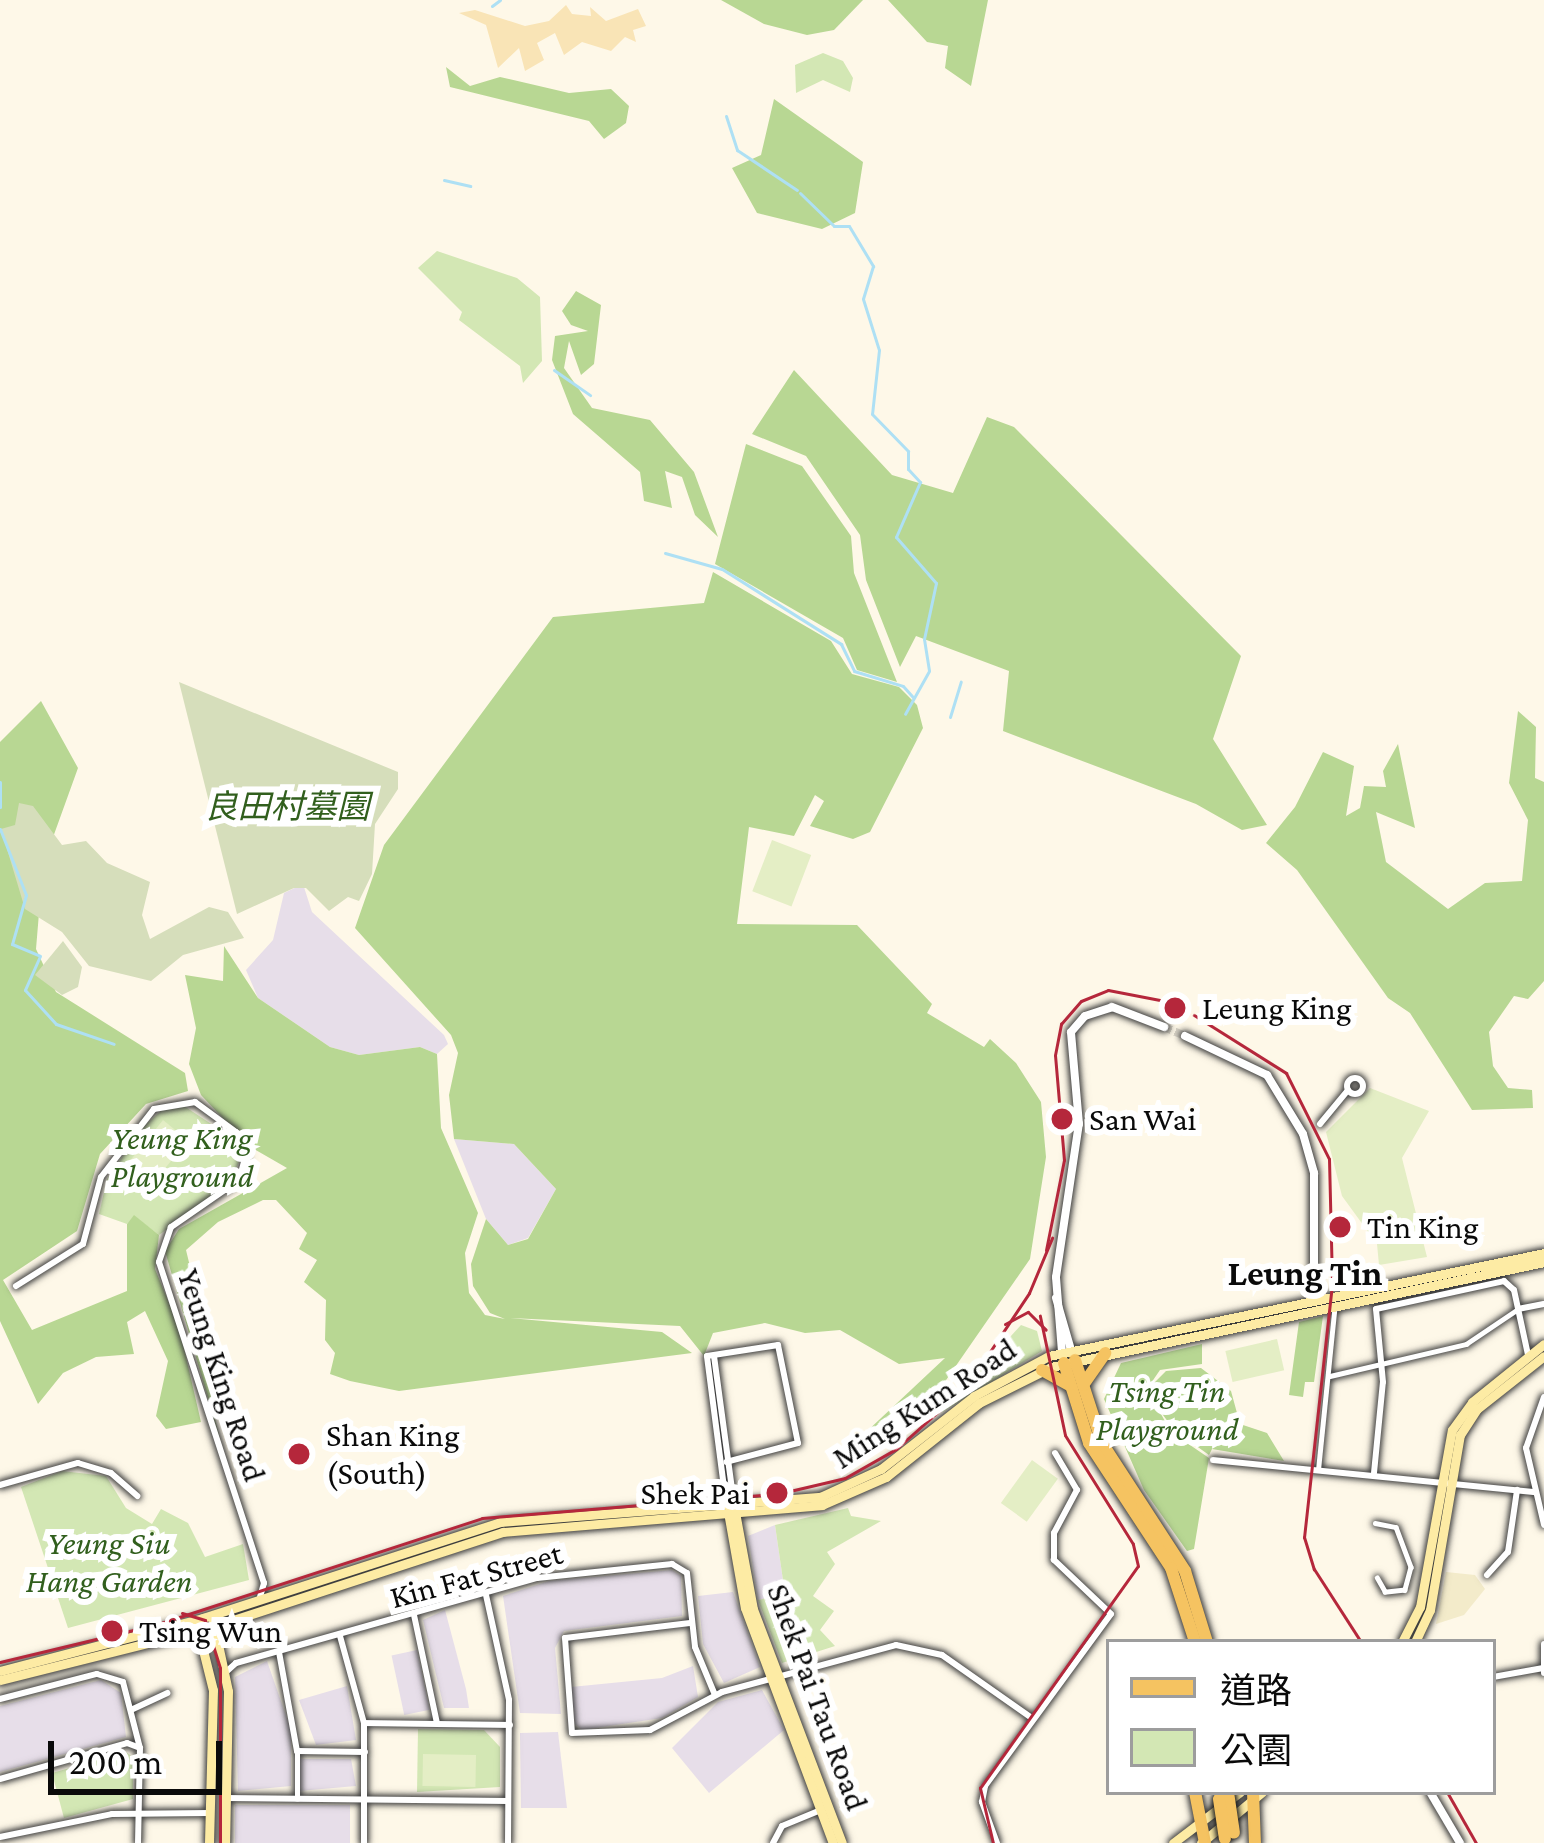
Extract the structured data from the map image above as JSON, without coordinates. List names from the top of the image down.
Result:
{
  "streets": {
    "main road": ["Ming Kum Road", "Shek Pai Tau Road"],
    "street": ["Yeung King Road", "Kin Fat Street"]
  },
  "crossings": [
    ["Ming Kum Road", "Shek Pai Tau Road"]
  ],
  "districts": ["Leung Tin"],
  "parks": [
    "良田村墓園",
    "Yeung King Playground",
    "Tsing Tin Playground",
    "Yeung Siu Hang Garden"
  ],
  "places": [
    "Leung King",
    "San Wai",
    "Tin King",
    "Shan King (South)",
    "Shek Pai",
    "Tsing Wun"
  ],
  "legend": ["道路", "公園"],
  "scale_bar": "200 m"
}
